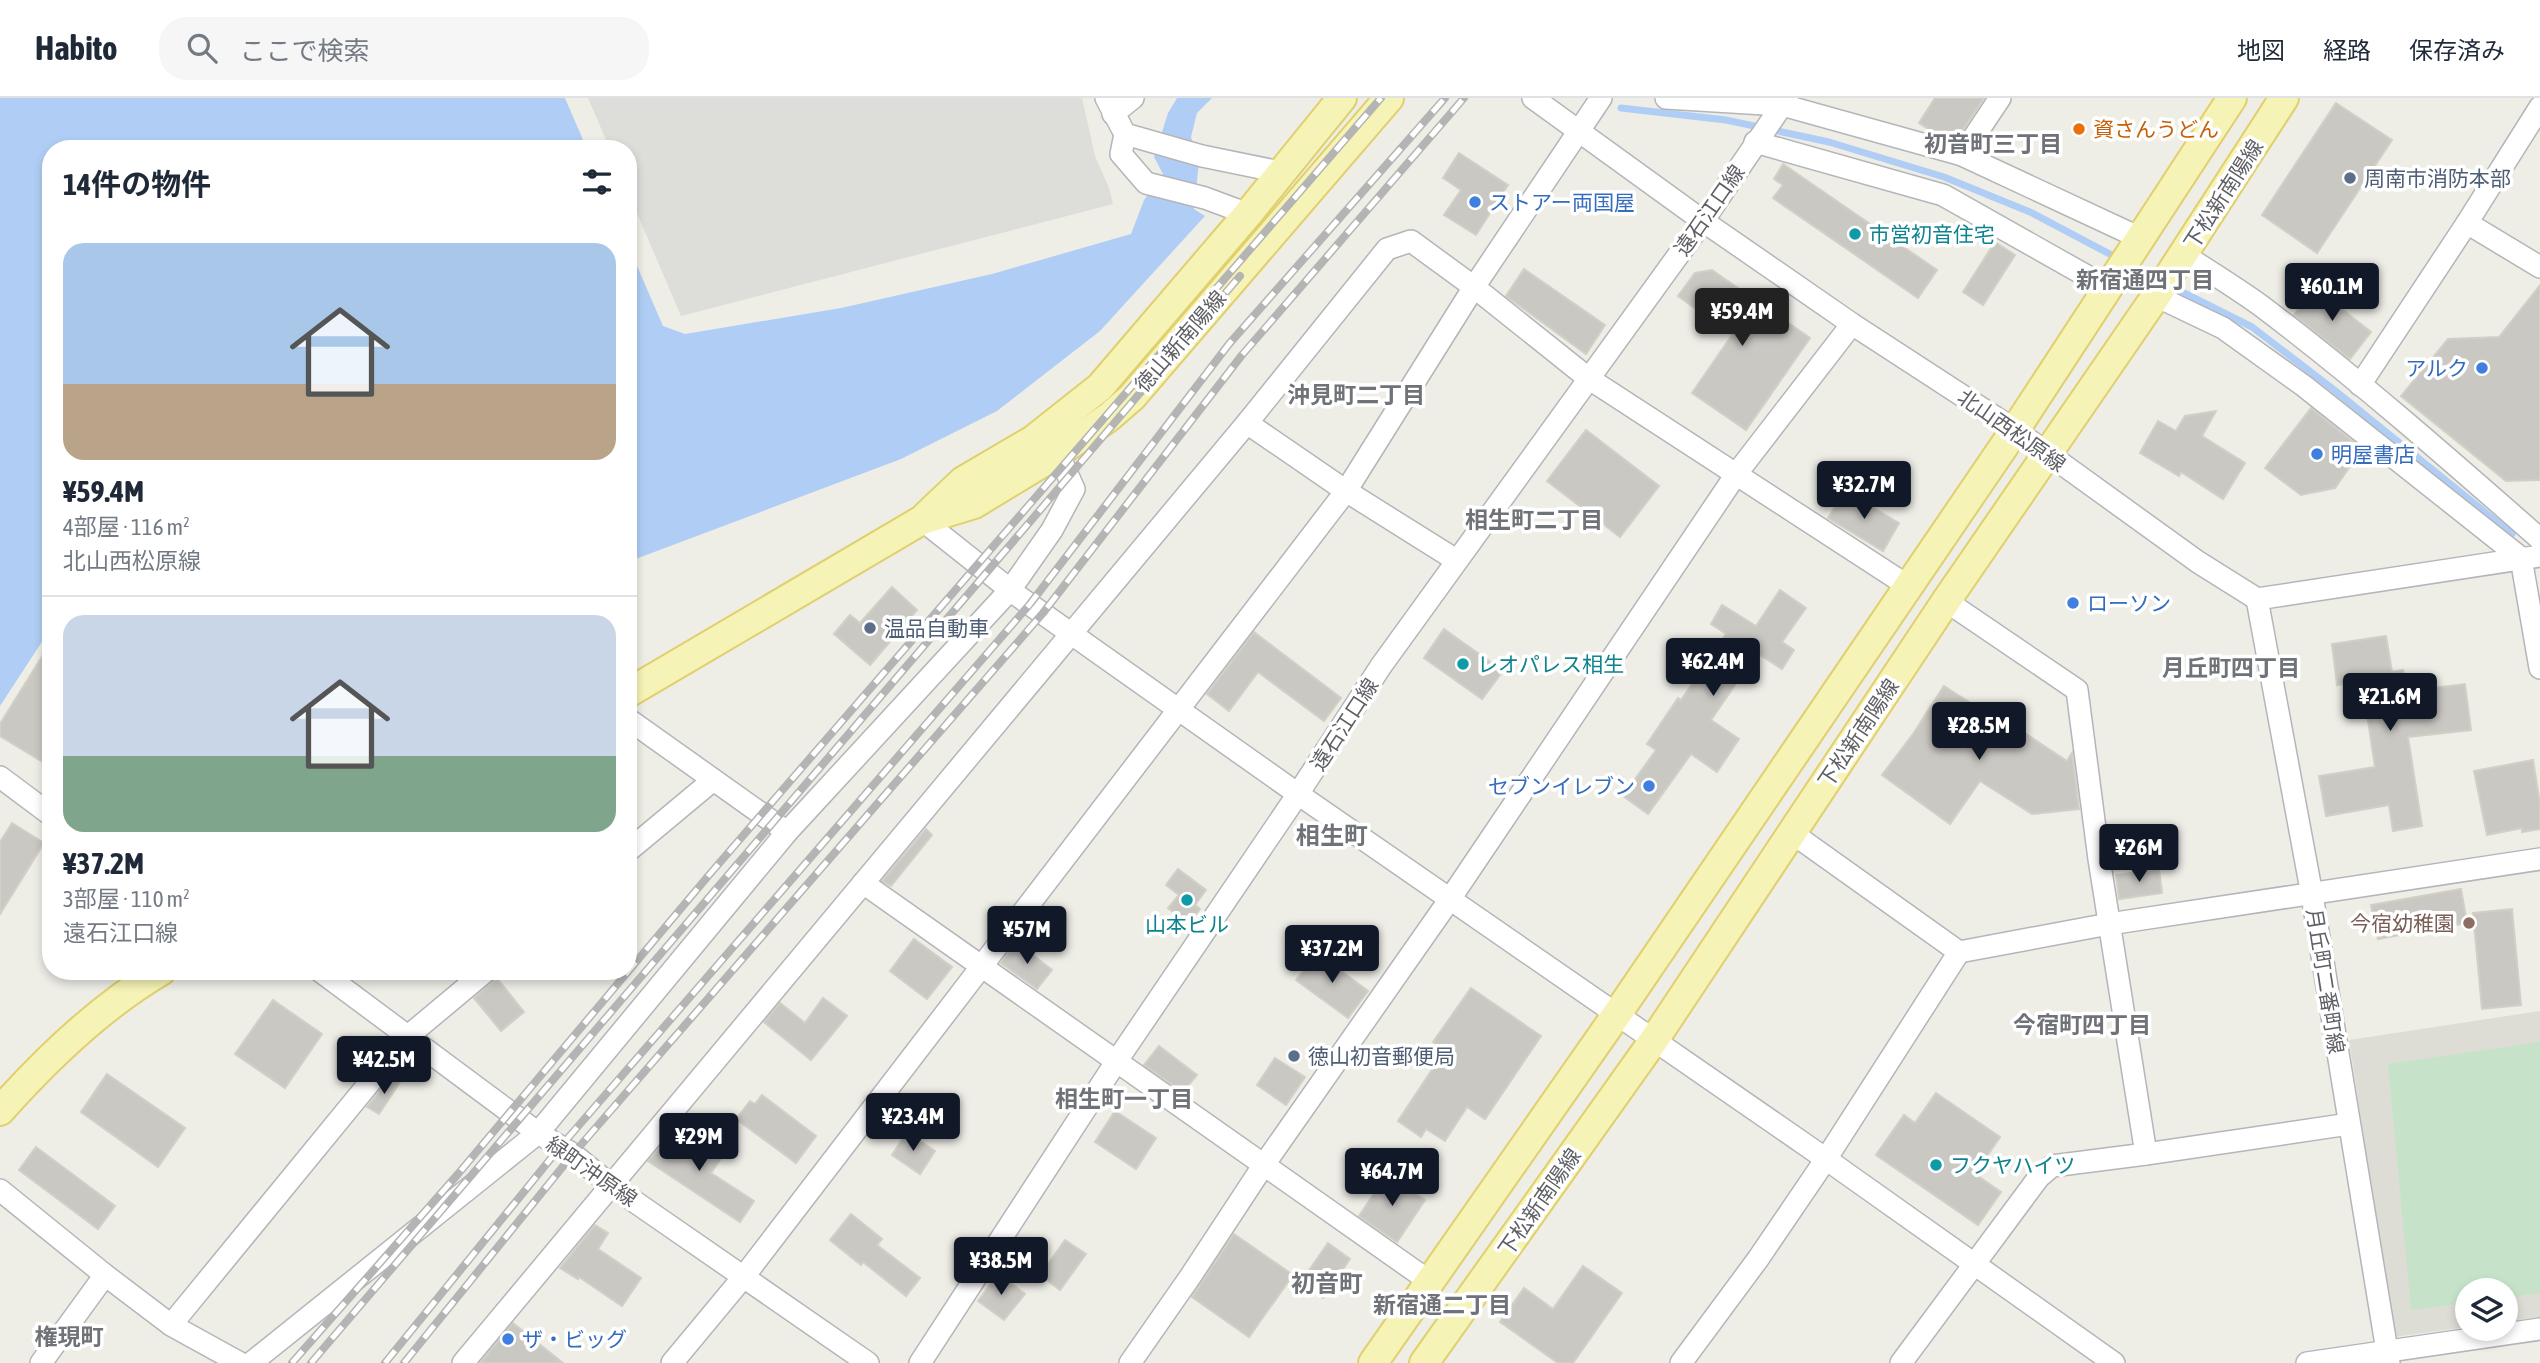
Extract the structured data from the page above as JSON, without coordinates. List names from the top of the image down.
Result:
{
  "streets": {
    "main road": ["下松新南陽線", "徳山新南陽線"],
    "street": [
      "遠石江口線",
      "北山西松原線",
      "月丘町二番町線",
      "緑町沖原線"
    ]
  },
  "crossings": [
    ["下松新南陽線", "北山西松原線"],
    ["遠石江口線", "北山西松原線"],
    ["北山西松原線", "月丘町二番町線"]
  ],
  "districts": [
    "初音町三丁目",
    "新宿通四丁目",
    "沖見町二丁目",
    "相生町二丁目",
    "月丘町四丁目",
    "相生町",
    "今宿町四丁目",
    "相生町一丁目",
    "初音町",
    "新宿通二丁目",
    "権現町"
  ],
  "places": [
    "資さんうどん",
    "周南市消防本部",
    "ストアー両国屋",
    "市営初音住宅",
    "アルク",
    "明屋書店",
    "ローソン",
    "温品自動車",
    "レオパレス相生",
    "セブンイレブン",
    "山本ビル",
    "今宿幼稚園",
    "徳山初音郵便局",
    "フクヤハイツ",
    "ザ・ビッグ"
  ],
  "page": {
    "header": "Habito",
    "search": "ここで検索",
    "nav": ["地図", "経路", "保存済み"],
    "heading": "14件の物件",
    "list": [
      {
        "name": "¥59.4M",
        "note": "4部屋 · 116 m² · 北山西松原線"
      },
      {
        "name": "¥37.2M",
        "note": "3部屋 · 110 m² · 遠石江口線"
      }
    ],
    "price": [
      "¥60.1M",
      "¥59.4M",
      "¥32.7M",
      "¥62.4M",
      "¥21.6M",
      "¥28.5M",
      "¥26M",
      "¥57M",
      "¥37.2M",
      "¥42.5M",
      "¥23.4M",
      "¥29M",
      "¥64.7M",
      "¥38.5M"
    ]
  }
}
